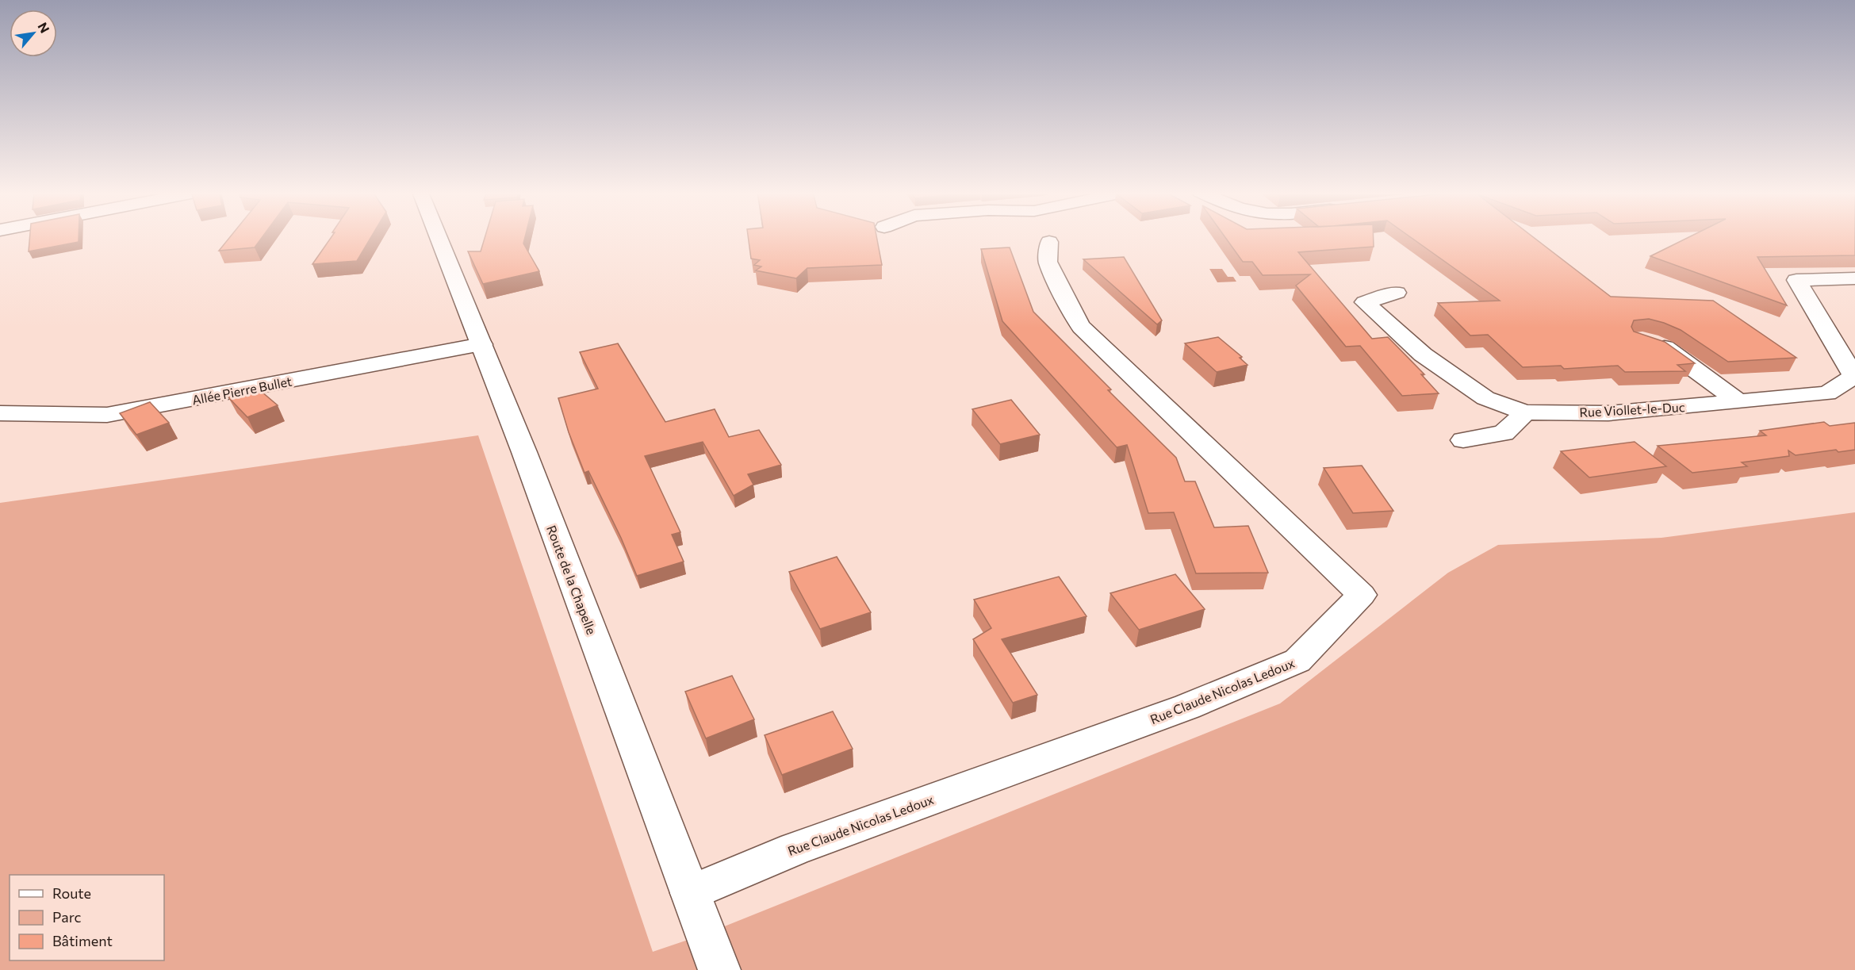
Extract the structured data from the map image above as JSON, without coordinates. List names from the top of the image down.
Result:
{
  "streets": {
    "street": [
      "Allée Pierre Bullet",
      "Rue Viollet-le-Duc",
      "Route de la Chapelle",
      "Rue Claude Nicolas Ledoux"
    ]
  },
  "crossings": [
    ["Allée Pierre Bullet", "Route de la Chapelle"],
    ["Route de la Chapelle", "Rue Claude Nicolas Ledoux"]
  ],
  "legend": ["Route", "Parc", "Bâtiment"],
  "north": "top right"
}
